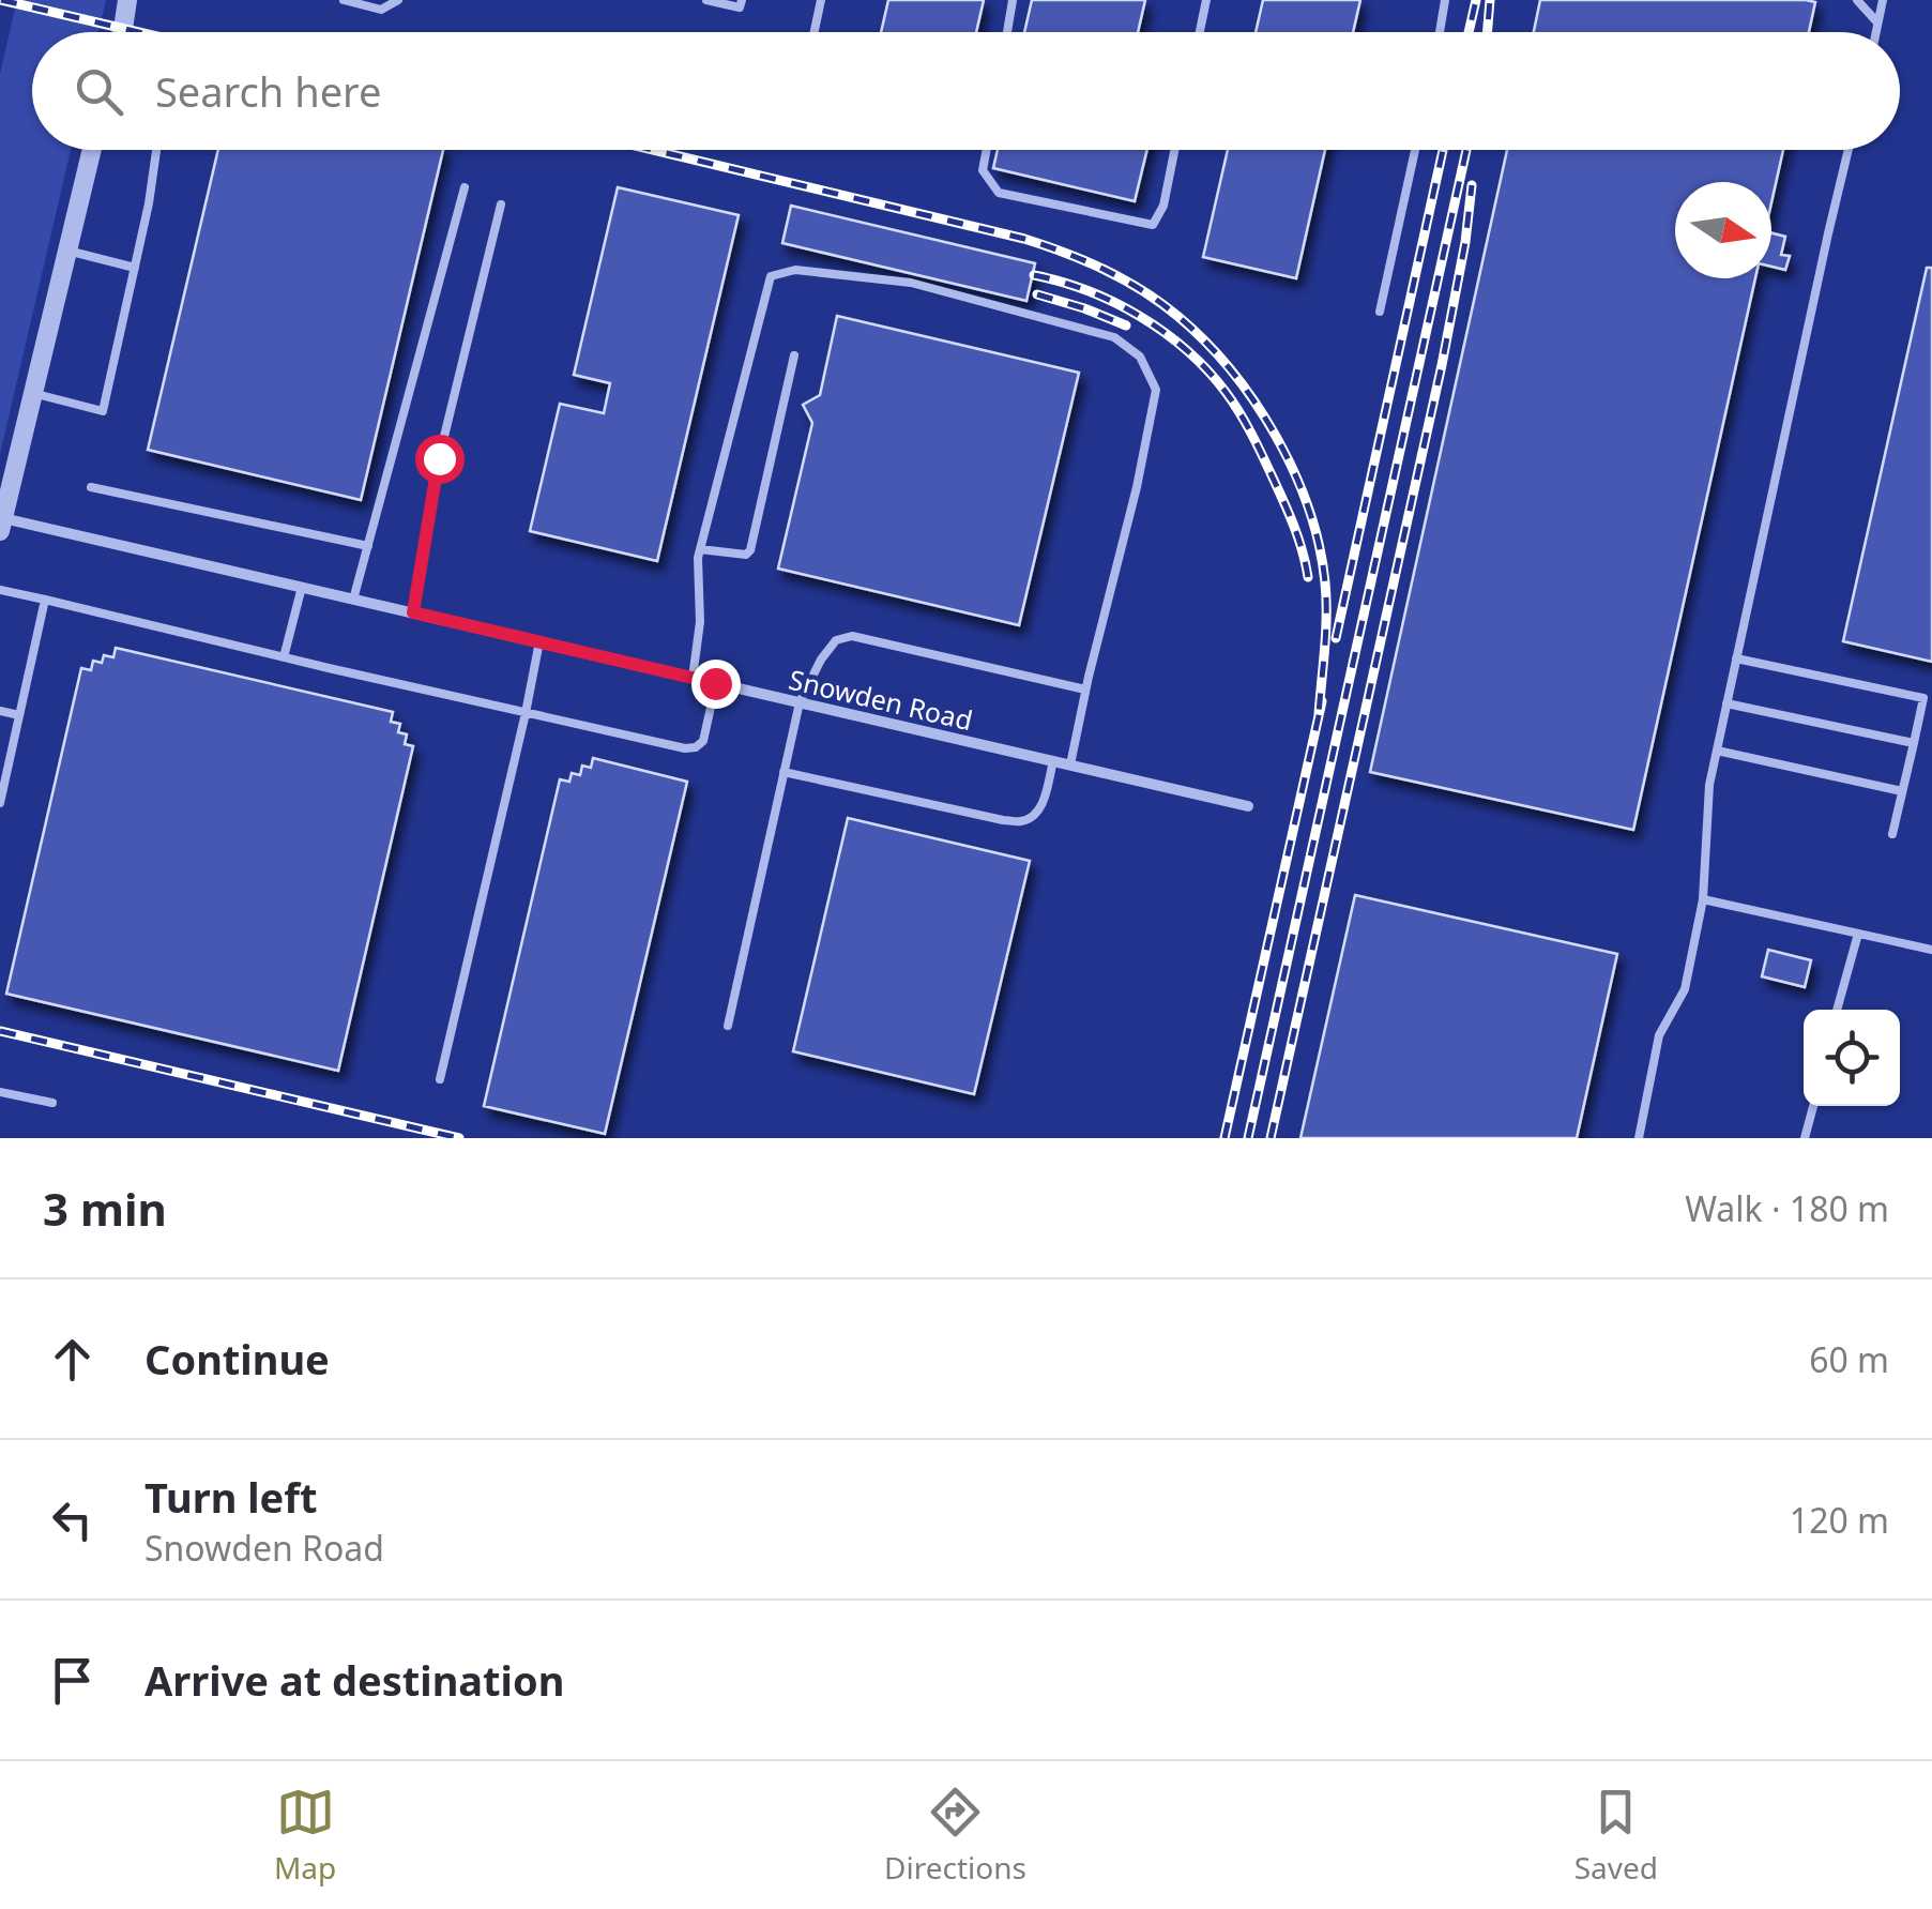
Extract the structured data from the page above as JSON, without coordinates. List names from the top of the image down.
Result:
{
  "streets": {
    "street": ["Snowden Road"]
  },
  "north": "right",
  "page": {
    "search": "Search here",
    "heading": ["3 min", "Walk · 180 m"],
    "list": [
      ["Continue", "60 m"],
      ["Turn left", "Snowden Road", "120 m"],
      "Arrive at destination"
    ],
    "nav": ["Map", "Directions", "Saved"]
  }
}
